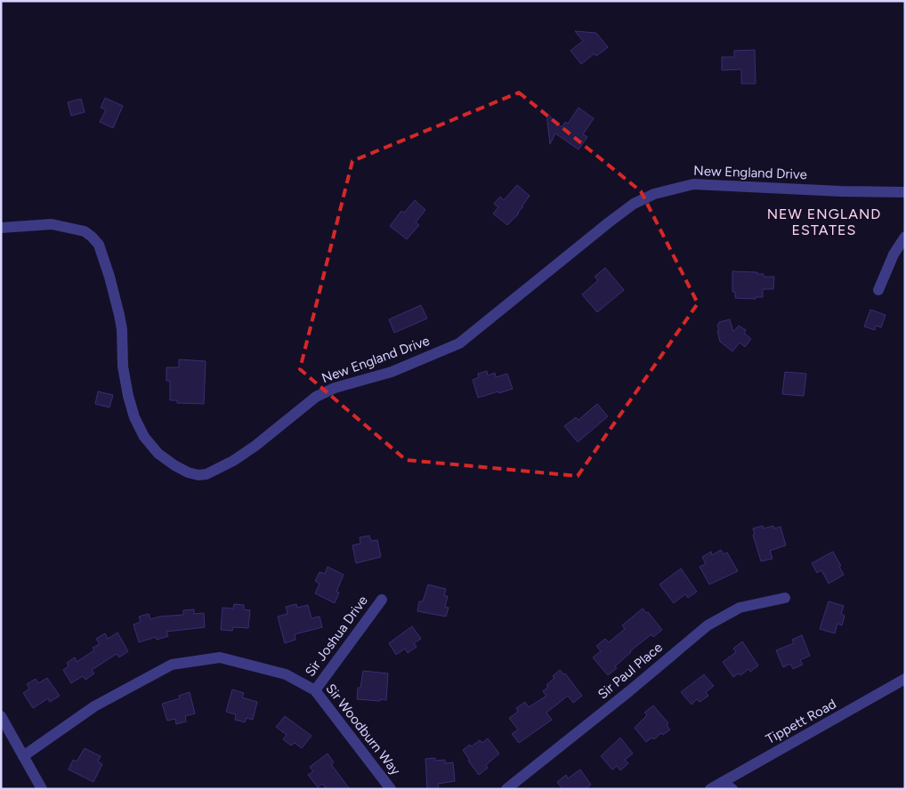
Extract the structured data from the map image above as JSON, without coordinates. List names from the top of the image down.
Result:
{
  "streets": {
    "street": [
      "New England Drive",
      "Sir Joshua Drive",
      "Sir Paul Place",
      "Tippett Road",
      "Sir Woodburn Way"
    ]
  },
  "crossings": [
    ["Sir Joshua Drive", "Sir Woodburn Way"]
  ],
  "districts": ["NEW ENGLAND ESTATES"]
}
